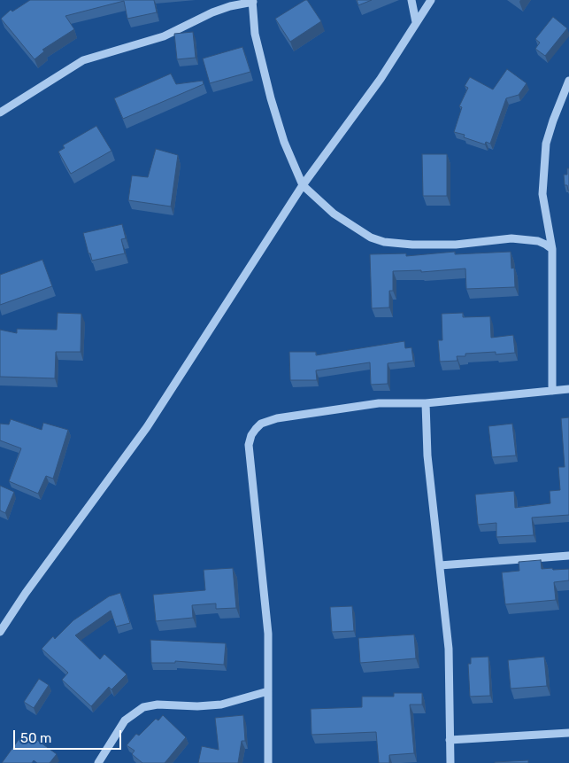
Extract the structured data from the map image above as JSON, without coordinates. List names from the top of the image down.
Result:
{
  "scale_bar": "50 m"
}
